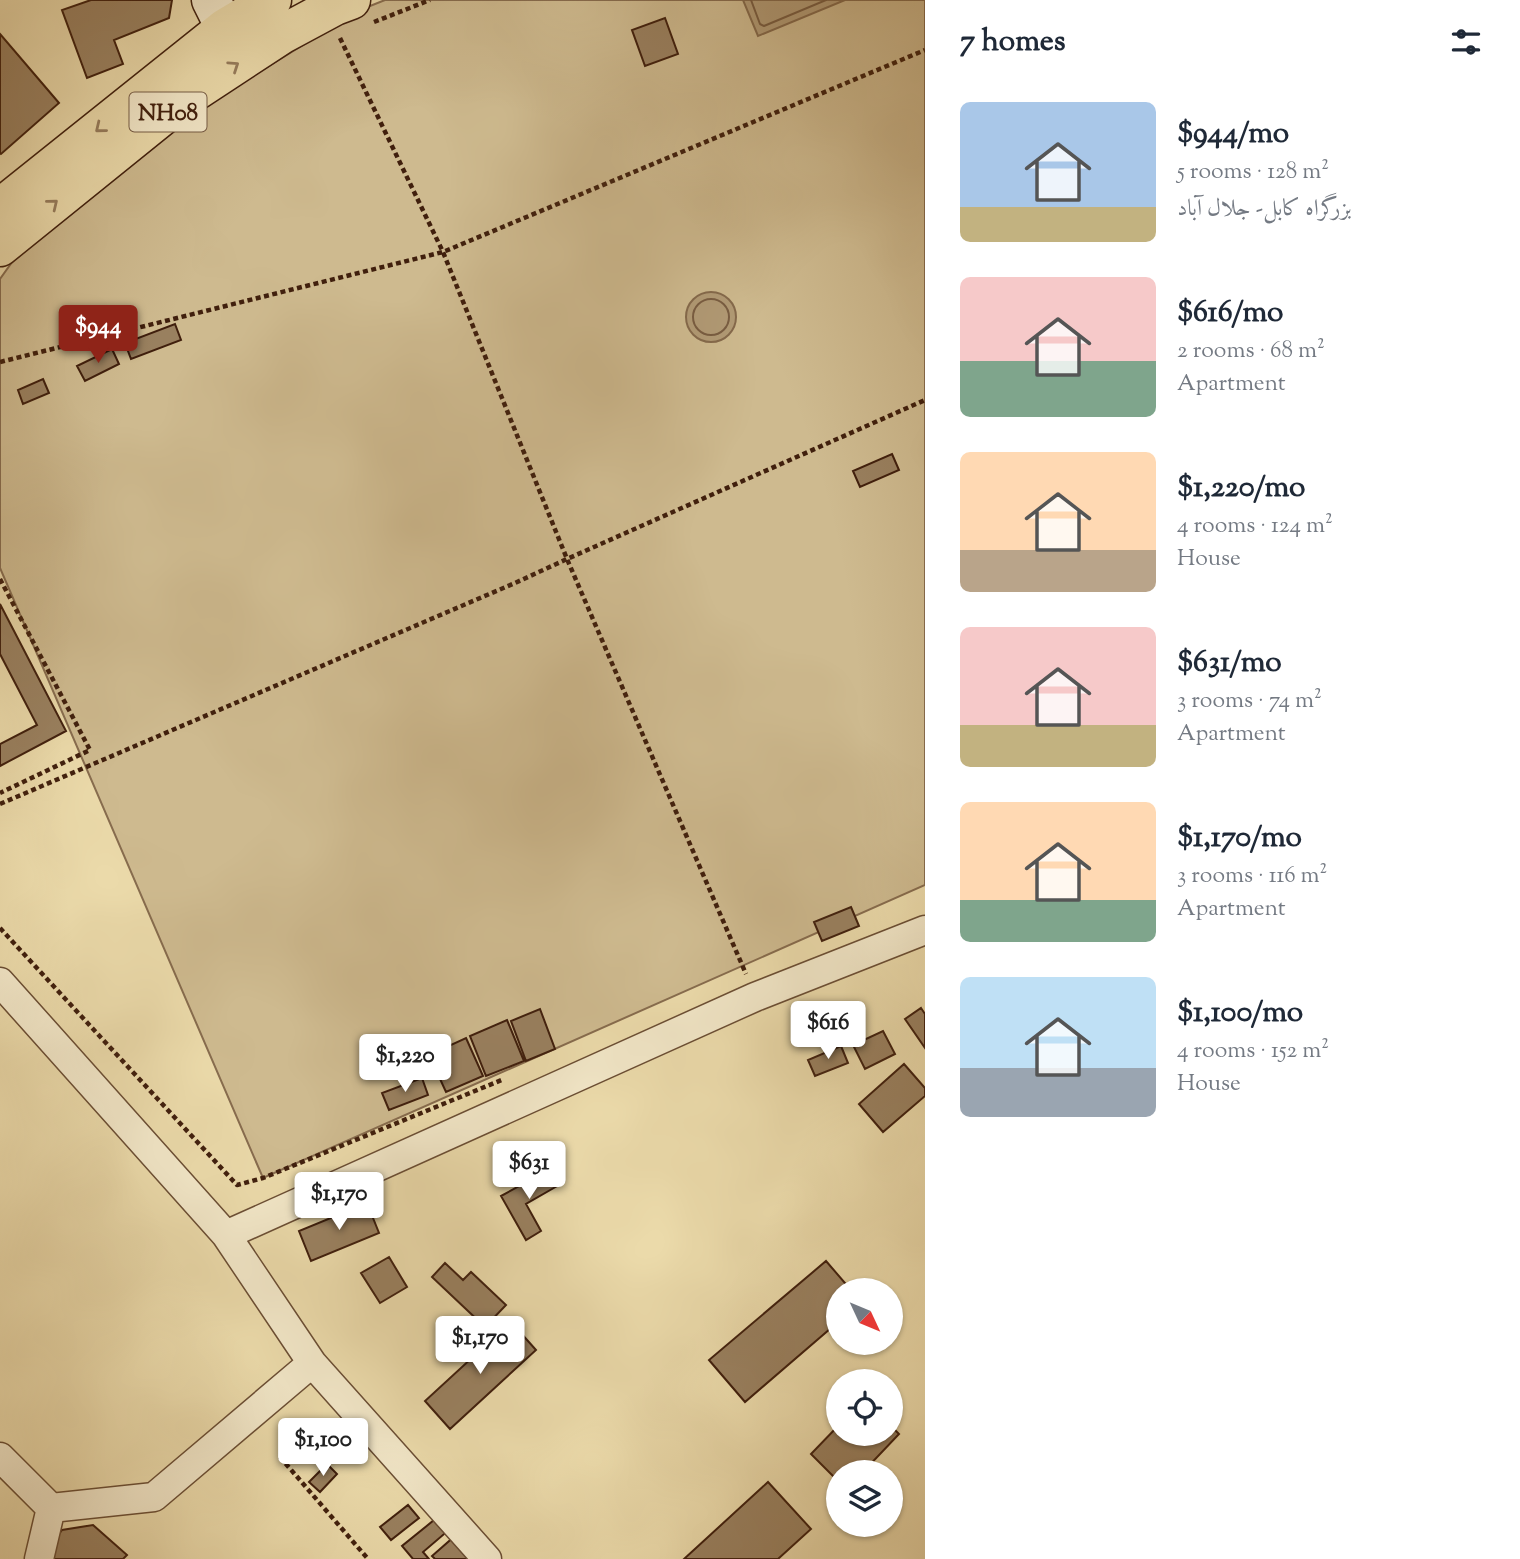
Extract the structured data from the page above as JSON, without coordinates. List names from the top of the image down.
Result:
{
  "streets": {
    "highway": ["NH08"]
  },
  "north": "bottom right",
  "page": {
    "heading": "7 homes",
    "list": [
      {
        "name": "$944/mo",
        "note": "5 rooms · 128 m² · بزرگراه کابل- جلال آباد"
      },
      {
        "name": "$616/mo",
        "note": "2 rooms · 68 m² · Apartment"
      },
      {
        "name": "$1,220/mo",
        "note": "4 rooms · 124 m² · House"
      },
      {
        "name": "$631/mo",
        "note": "3 rooms · 74 m² · Apartment"
      },
      {
        "name": "$1,170/mo",
        "note": "3 rooms · 116 m² · Apartment"
      },
      {
        "name": "$1,100/mo",
        "note": "4 rooms · 152 m² · House"
      }
    ],
    "price": [
      "$944",
      "$616",
      "$1,220",
      "$631",
      "$1,170",
      "$1,170",
      "$1,100"
    ]
  }
}
